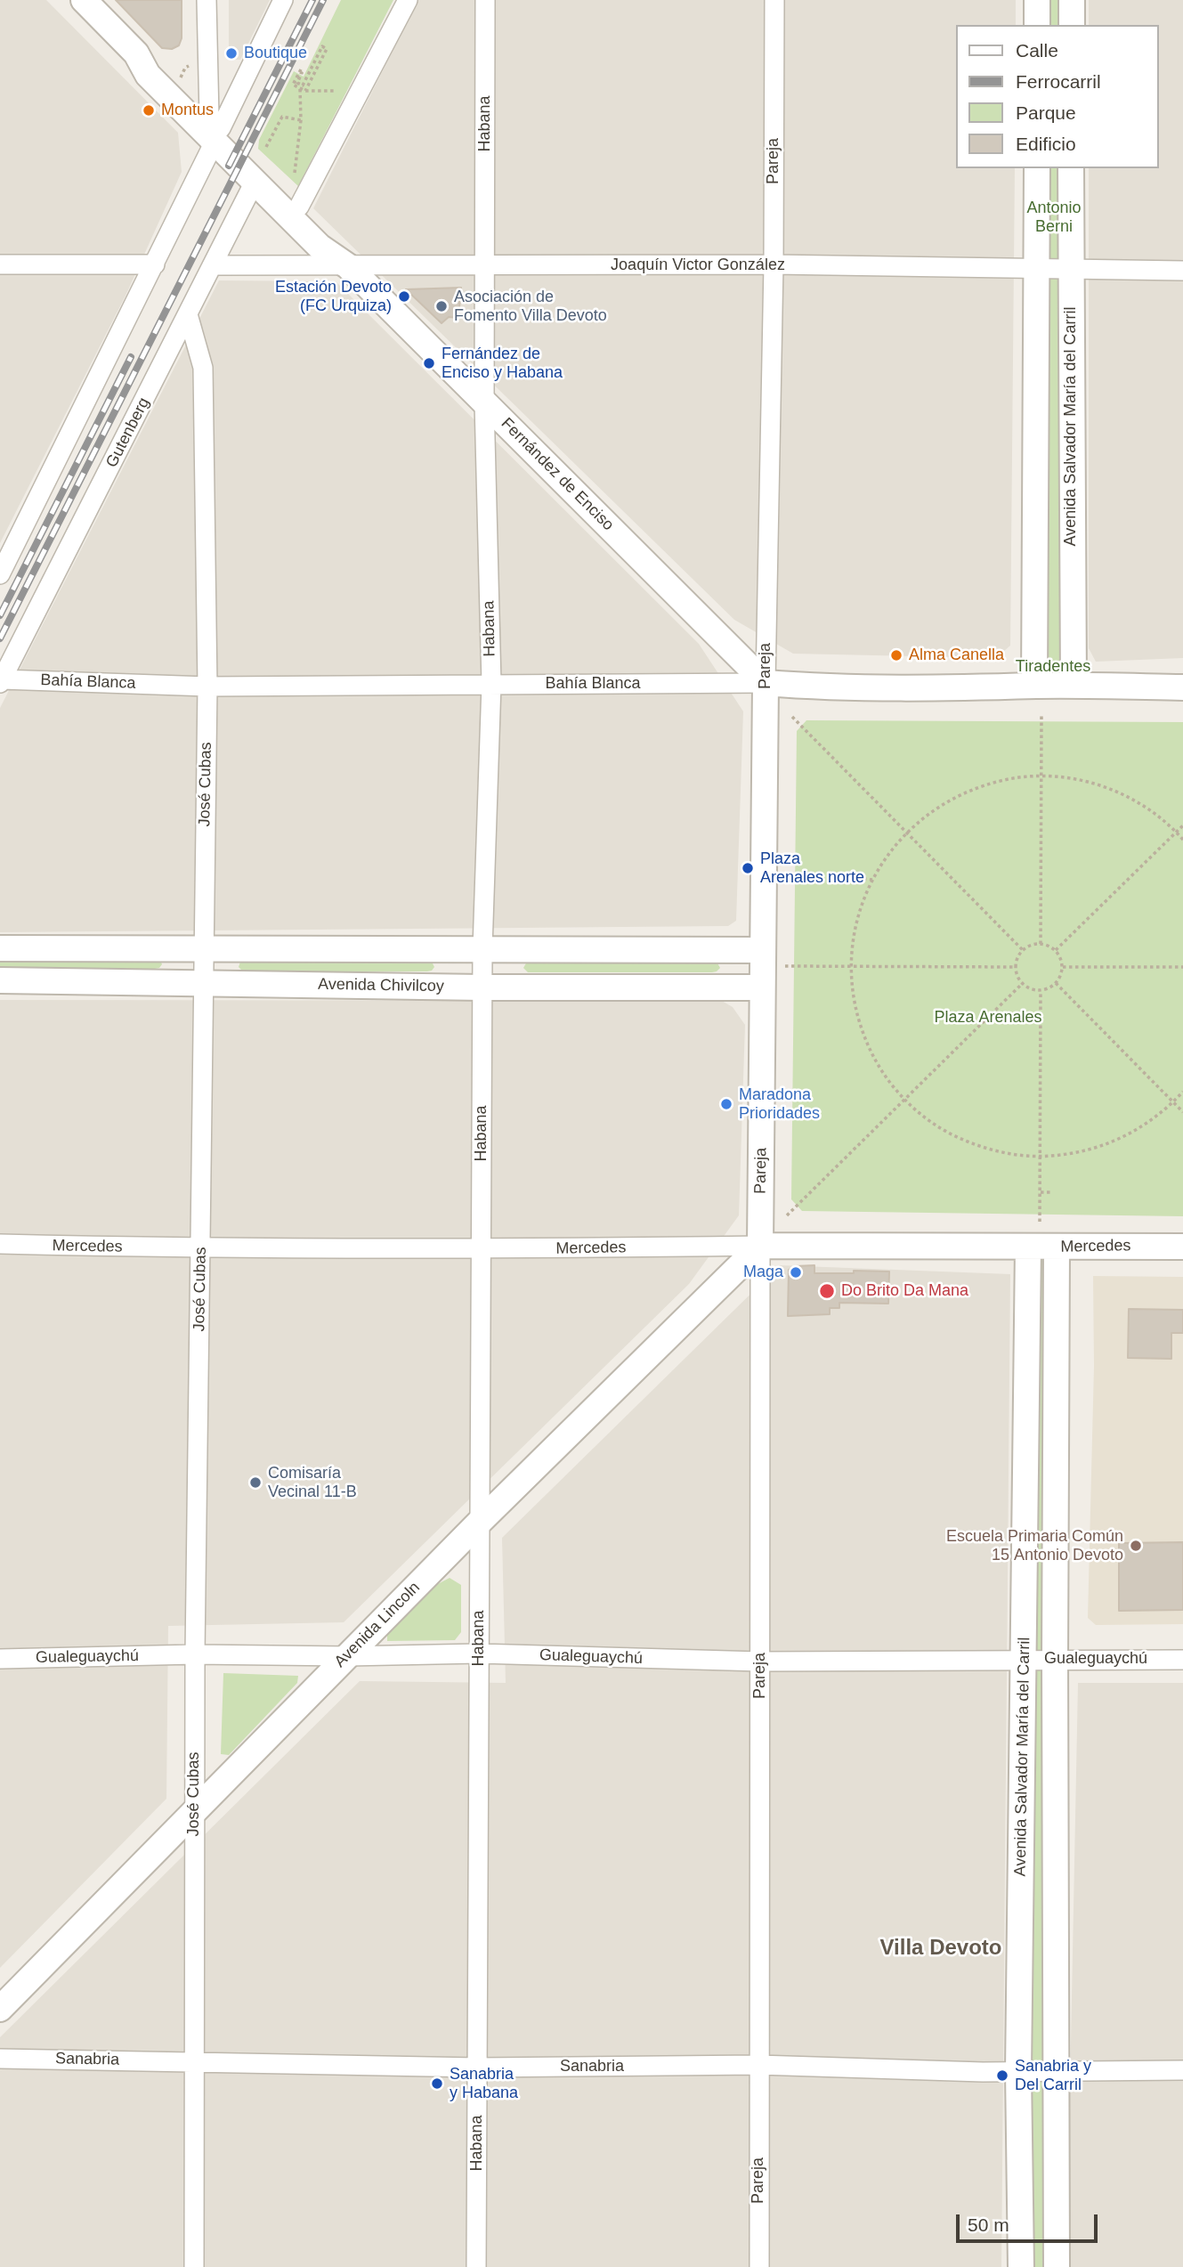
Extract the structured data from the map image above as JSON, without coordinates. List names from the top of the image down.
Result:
{
  "streets": {
    "street": [
      "Habana",
      "Pareja",
      "Joaquín Victor González",
      "Avenida Salvador María del Carril",
      "Gutenberg",
      "Fernández de Enciso",
      "Bahía Blanca",
      "José Cubas",
      "Avenida Chivilcoy",
      "Mercedes",
      "Avenida Lincoln",
      "Gualeguaychú",
      "Sanabria"
    ]
  },
  "crossings": [
    ["Habana", "Joaquín Victor González"],
    ["Habana", "Fernández de Enciso"],
    ["Habana", "Bahía Blanca"],
    ["Habana", "Avenida Chivilcoy"],
    ["Habana", "Mercedes"],
    ["Habana", "Avenida Lincoln"],
    ["Habana", "Gualeguaychú"],
    ["Habana", "Sanabria"],
    ["Pareja", "Joaquín Victor González"],
    ["Pareja", "Fernández de Enciso"],
    ["Pareja", "Bahía Blanca"],
    ["Pareja", "Avenida Chivilcoy"],
    ["Pareja", "Mercedes"],
    ["Pareja", "Avenida Lincoln"],
    ["Pareja", "Gualeguaychú"],
    ["Pareja", "Sanabria"],
    ["Joaquín Victor González", "Avenida Salvador María del Carril"],
    ["Joaquín Victor González", "Gutenberg"],
    ["Joaquín Victor González", "Fernández de Enciso"],
    ["Avenida Salvador María del Carril", "Bahía Blanca"],
    ["Avenida Salvador María del Carril", "Mercedes"],
    ["Avenida Salvador María del Carril", "Gualeguaychú"],
    ["Avenida Salvador María del Carril", "Sanabria"],
    ["Gutenberg", "Fernández de Enciso"],
    ["Gutenberg", "Bahía Blanca"],
    ["Gutenberg", "José Cubas"],
    ["Fernández de Enciso", "Bahía Blanca"],
    ["Bahía Blanca", "José Cubas"],
    ["José Cubas", "Avenida Chivilcoy"],
    ["José Cubas", "Mercedes"],
    ["José Cubas", "Avenida Lincoln"],
    ["José Cubas", "Gualeguaychú"],
    ["José Cubas", "Sanabria"],
    ["Mercedes", "Avenida Lincoln"],
    ["Avenida Lincoln", "Gualeguaychú"]
  ],
  "districts": ["Villa Devoto"],
  "parks": ["Antonio Berni", "Tiradentes", "Plaza Arenales"],
  "places": [
    "Boutique",
    "Montus",
    "Estación Devoto (FC Urquiza)",
    "Asociación de Fomento Villa Devoto",
    "Fernández de Enciso y Habana",
    "Alma Canella",
    "Plaza Arenales norte",
    "Maradona Prioridades",
    "Maga",
    "Do Brito Da Mana",
    "Comisaría Vecinal 11-B",
    "Escuela Primaria Común 15 Antonio Devoto",
    "Sanabria y Del Carril",
    "Sanabria y Habana"
  ],
  "legend": [
    "Calle",
    "Ferrocarril",
    "Parque",
    "Edificio"
  ],
  "scale_bar": "50 m"
}
